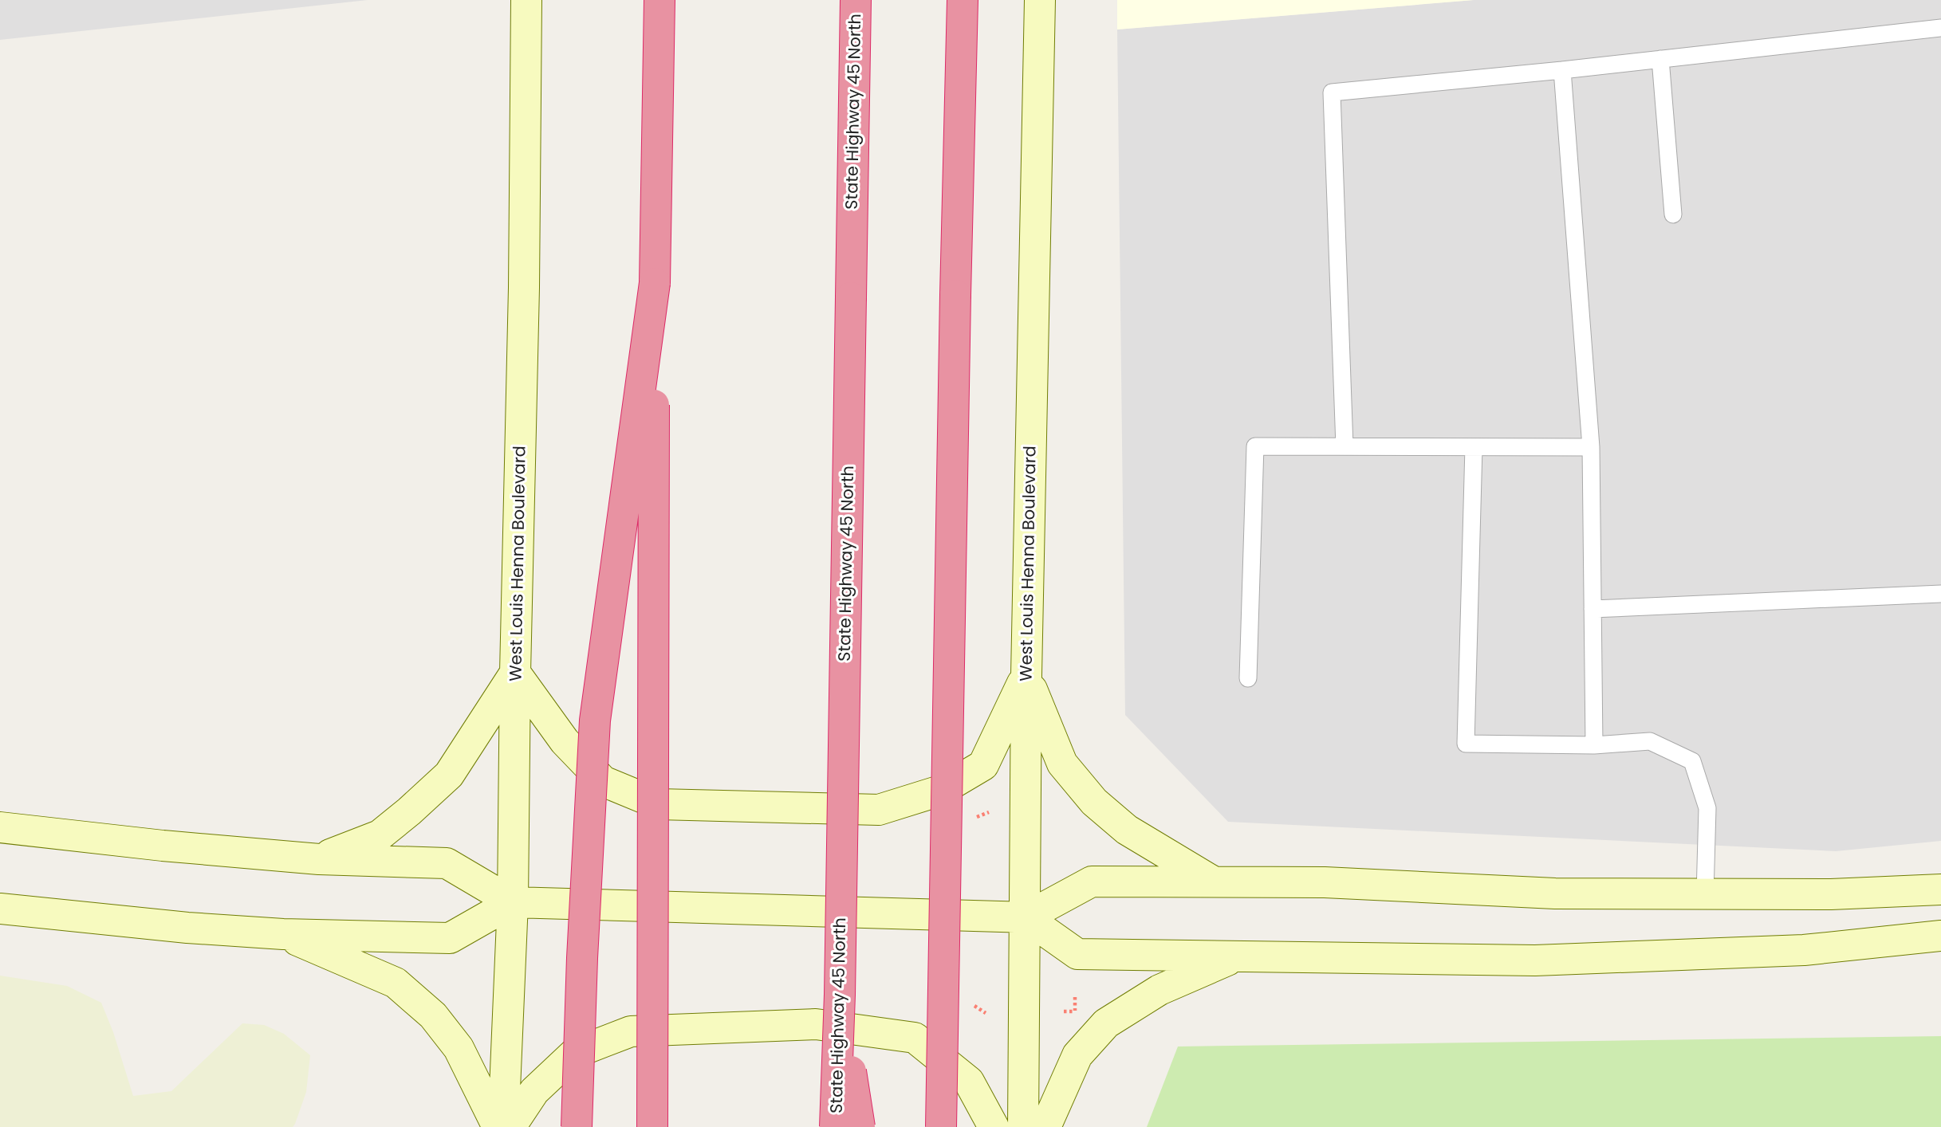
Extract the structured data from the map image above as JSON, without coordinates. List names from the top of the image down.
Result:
{
  "streets": {
    "highway": ["State Highway 45 North"],
    "main road": ["West Louis Henna Boulevard"]
  }
}
